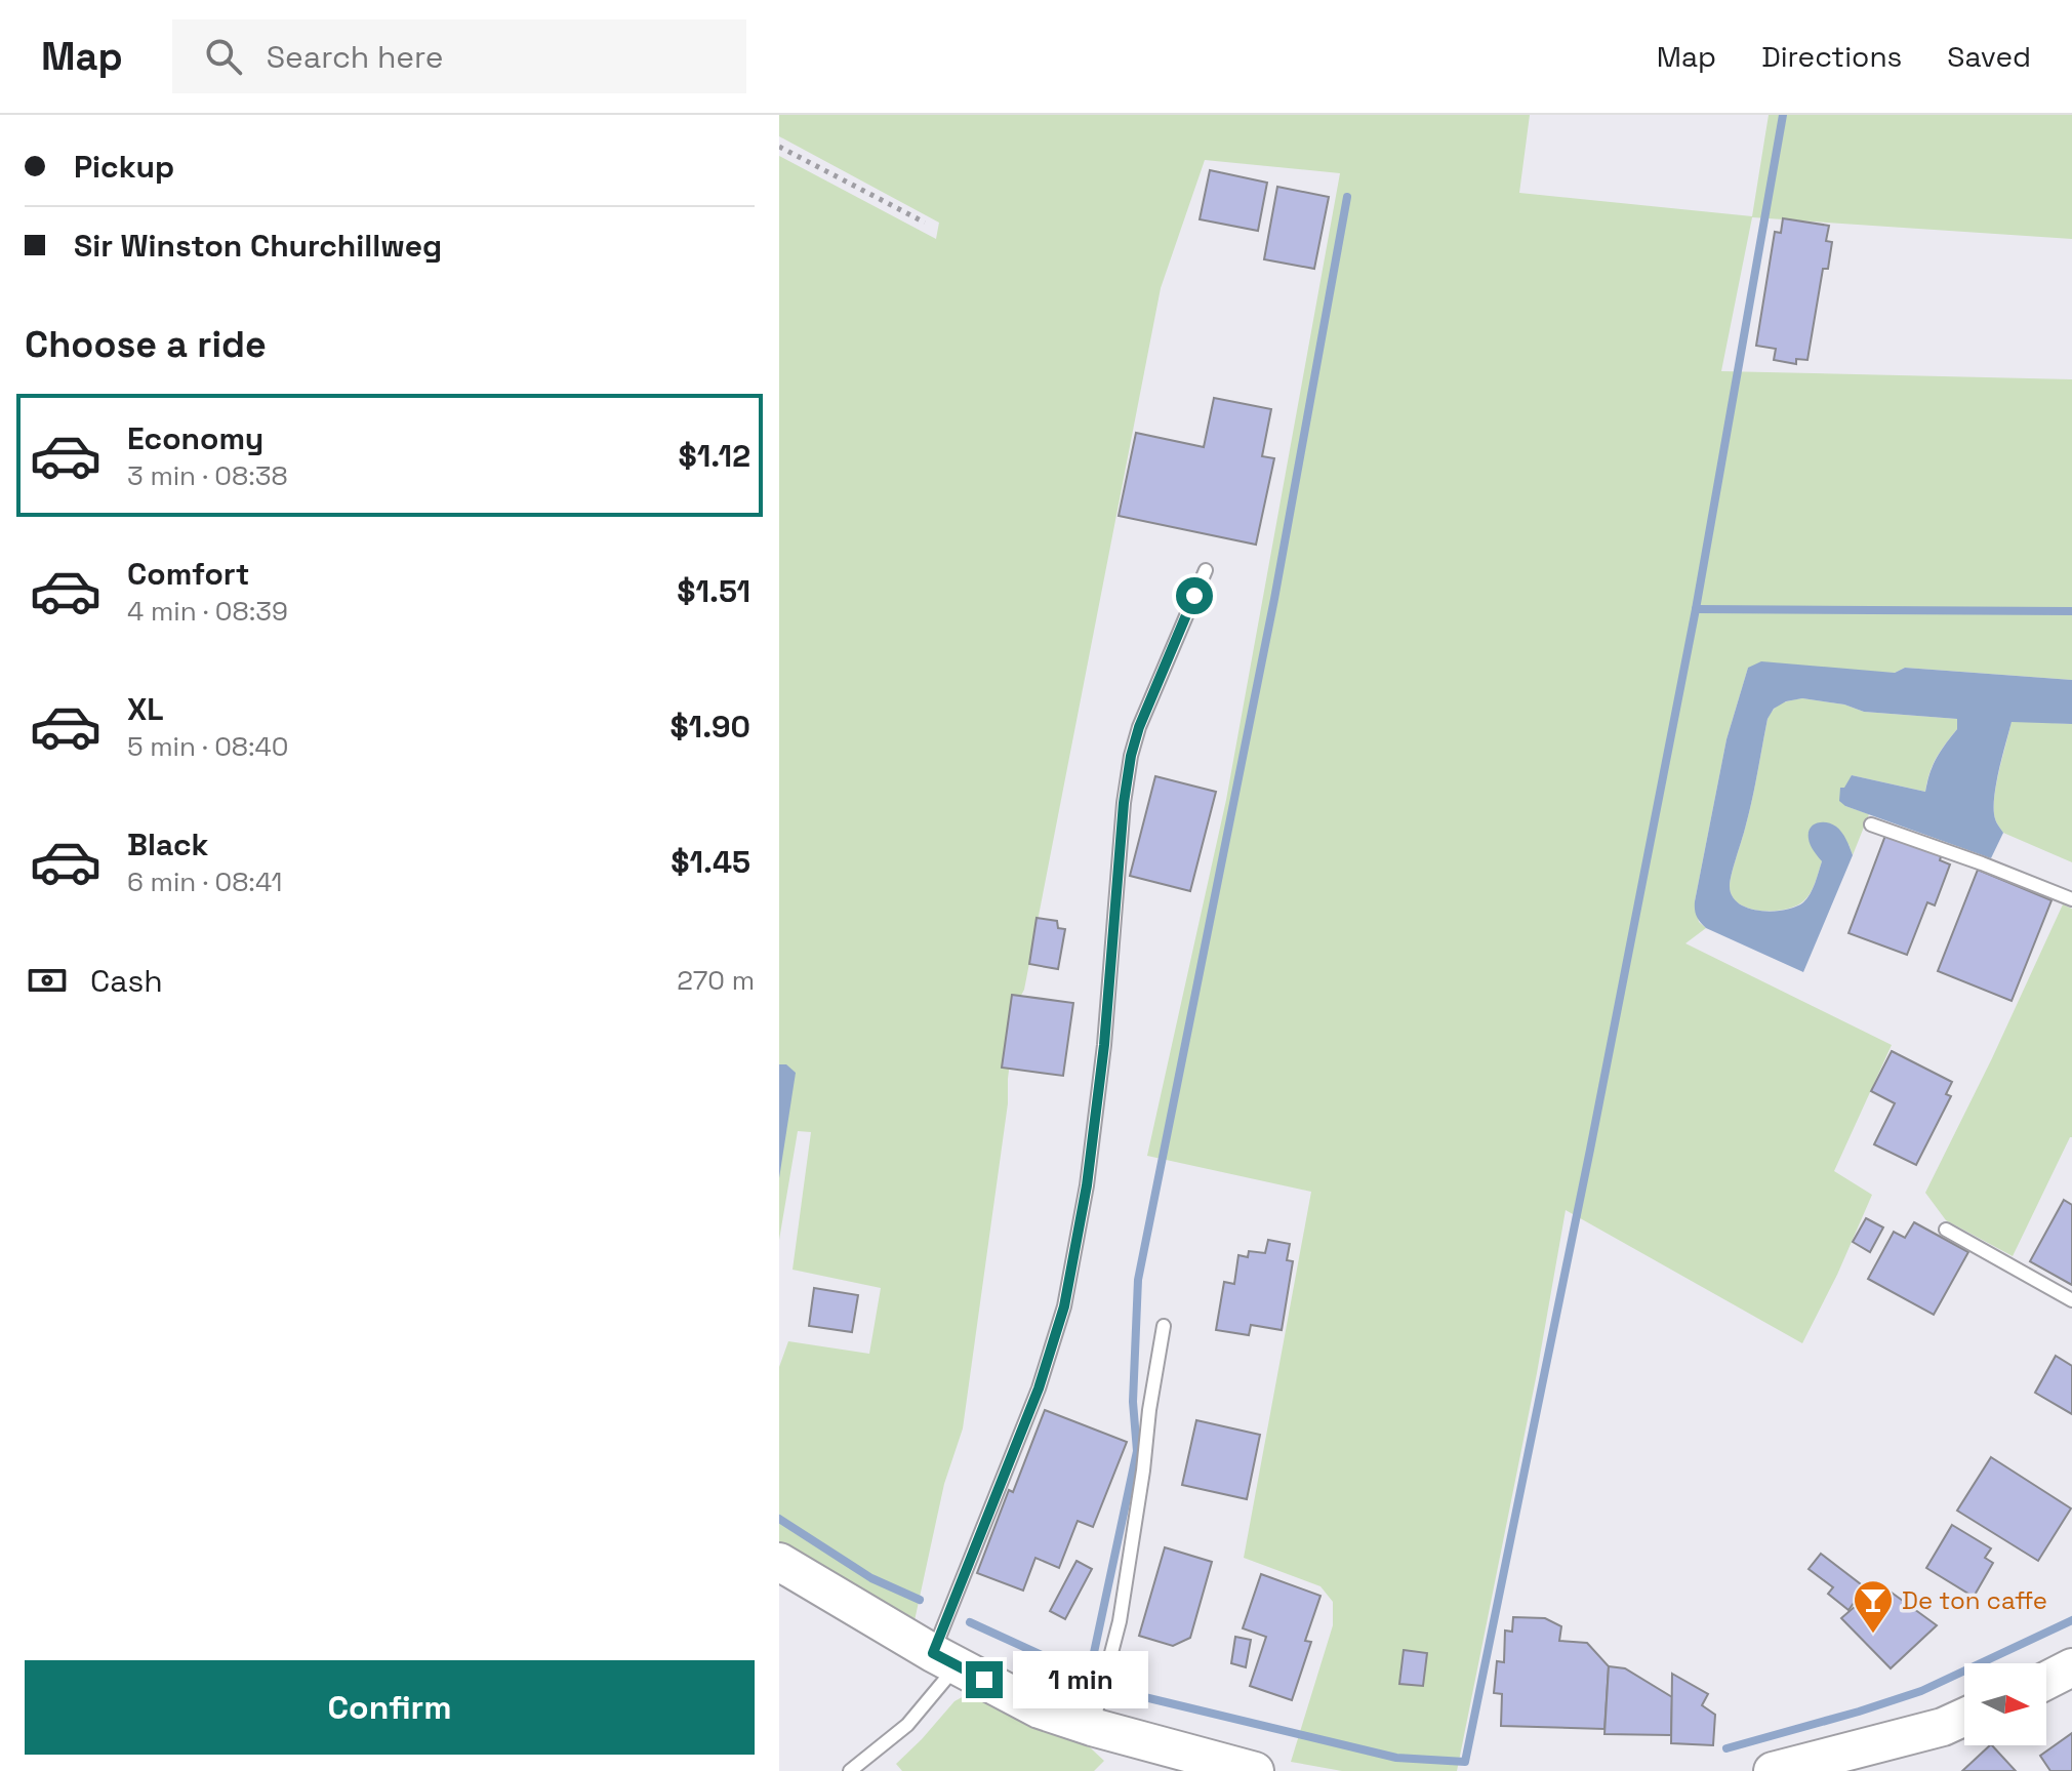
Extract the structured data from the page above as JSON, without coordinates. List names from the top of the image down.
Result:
{
  "places": {
    "bar": ["De ton caffe"]
  },
  "north": "right",
  "page": {
    "header": "Map",
    "search": "Search here",
    "nav": ["Map", "Directions", "Saved"],
    "banner": ["Pickup", "Sir Winston Churchillweg"],
    "heading": "Choose a ride",
    "list": [
      {
        "name": "Economy",
        "note": "3 min · 08:38",
        "value": "$1.12"
      },
      {
        "name": "Comfort",
        "note": "4 min · 08:39",
        "value": "$1.51"
      },
      {
        "name": "XL",
        "note": "5 min · 08:40",
        "value": "$1.90"
      },
      {
        "name": "Black",
        "note": "6 min · 08:41",
        "value": "$1.45"
      }
    ],
    "pay": ["Cash", "270 m"],
    "buttons": "Confirm",
    "bubble": "1 min"
  }
}
